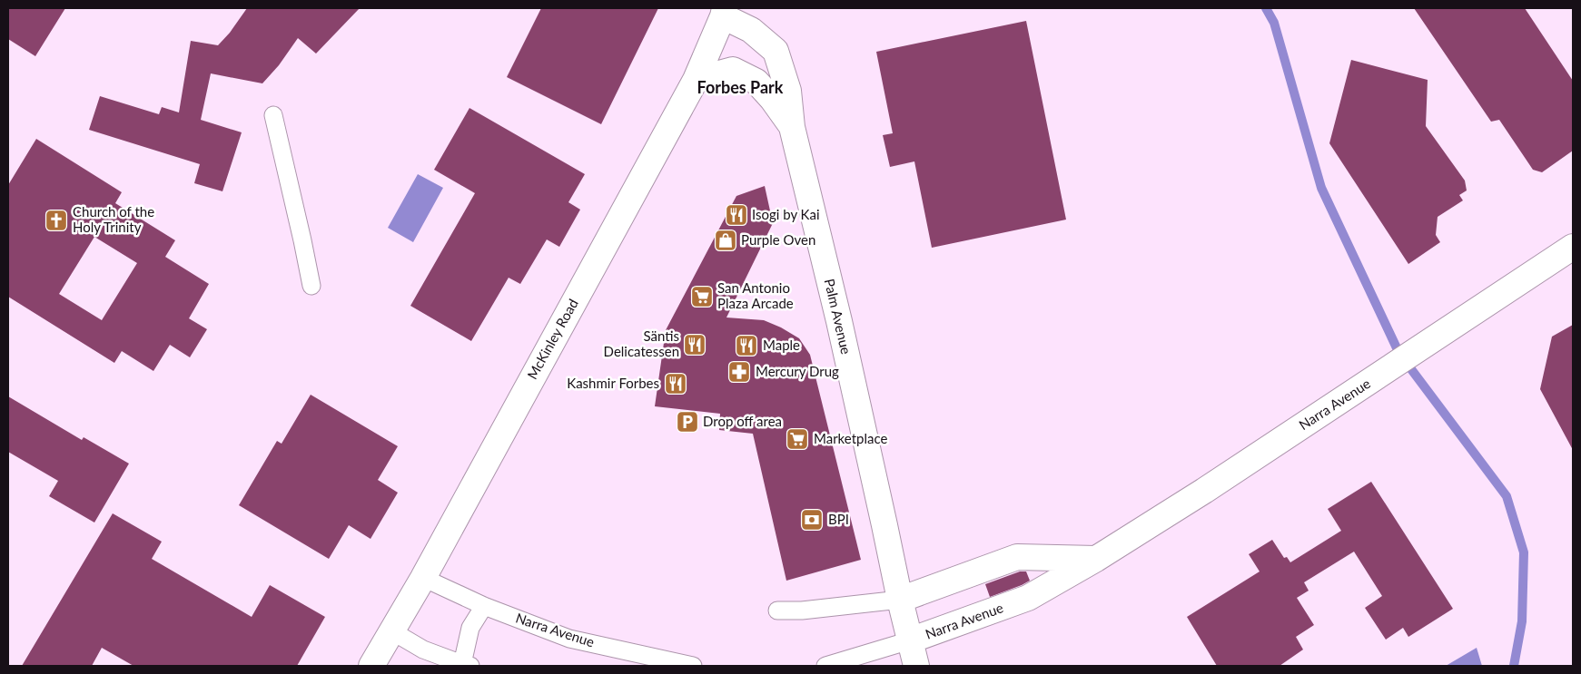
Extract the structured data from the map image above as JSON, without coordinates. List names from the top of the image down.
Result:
{
  "streets": {
    "street": ["Palm Avenue", "McKinley Road", "Narra Avenue"]
  },
  "crossings": [
    ["Palm Avenue", "McKinley Road"],
    ["Palm Avenue", "Narra Avenue"],
    ["McKinley Road", "Narra Avenue"]
  ],
  "districts": ["Forbes Park"],
  "places": {
    "restaurant": [
      "Isogi by Kai",
      "Säntis Delicatessen",
      "Maple",
      "Kashmir Forbes"
    ],
    "church": ["Church of the Holy Trinity"],
    "shop": ["Purple Oven"],
    "supermarket": ["San Antonio Plaza Arcade", "Marketplace"],
    "pharmacy": ["Mercury Drug"],
    "parking": ["Drop off area"],
    "bank": ["BPI"]
  }
}
